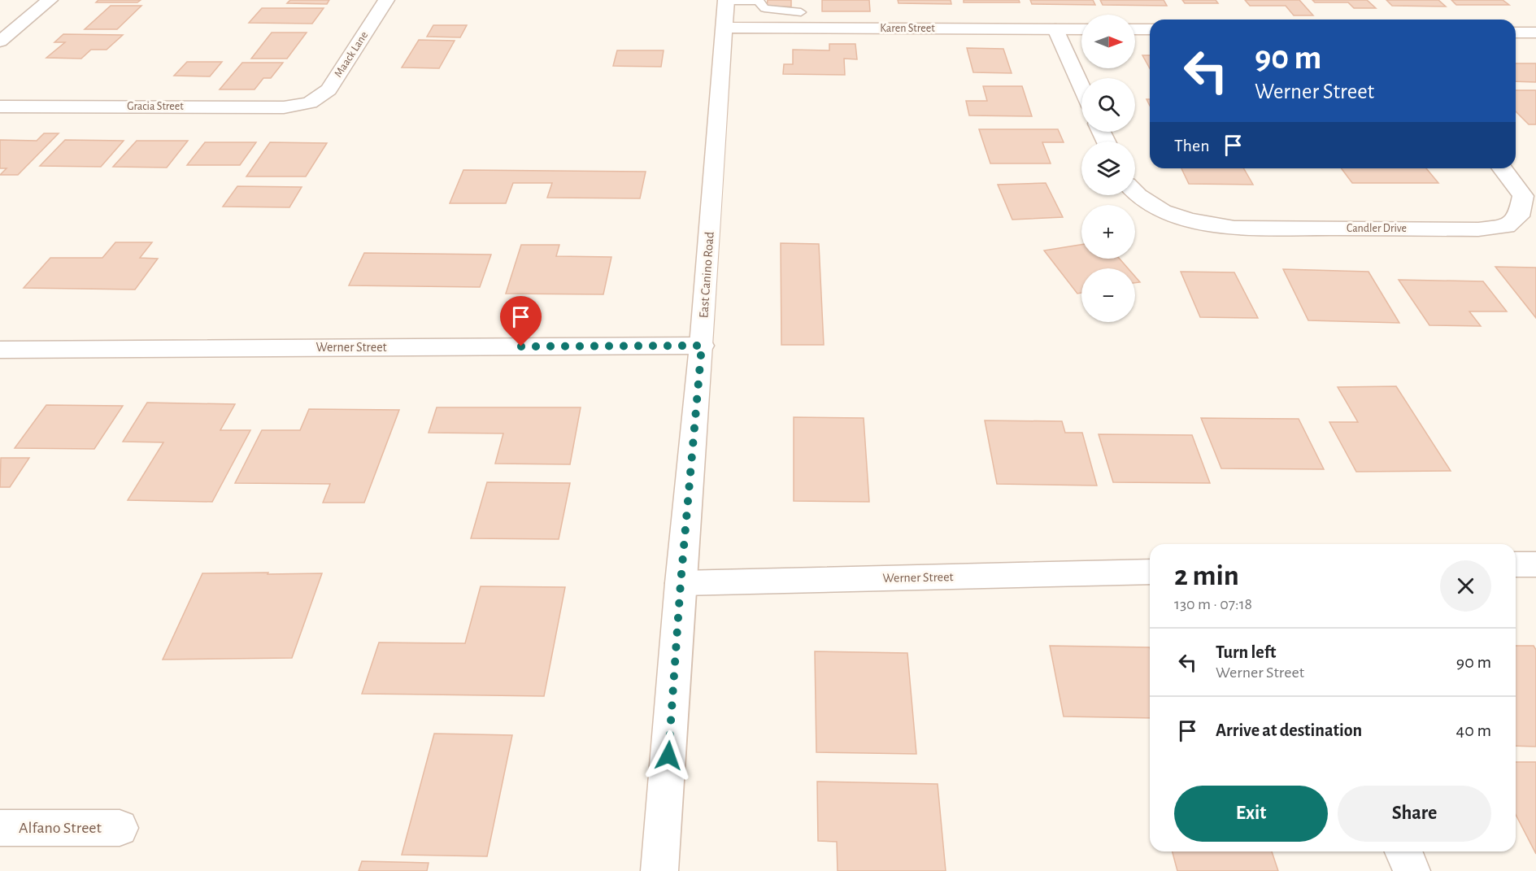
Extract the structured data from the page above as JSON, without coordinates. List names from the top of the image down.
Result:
{
  "streets": {
    "street": [
      "Karen Street",
      "Maack Lane",
      "Gracia Street",
      "Candler Drive",
      "East Canino Road",
      "Werner Street",
      "Alfano Street"
    ]
  },
  "crossings": [
    ["Karen Street", "East Canino Road"],
    ["Maack Lane", "Gracia Street"],
    ["East Canino Road", "Werner Street"]
  ],
  "north": "right",
  "page": {
    "map_buttons": ["+", "−"],
    "turn": ["90 m", "Werner Street"],
    "then": "Then",
    "heading": ["2 min", "130 m · 07:18"],
    "list": [
      {
        "name": "Turn left",
        "note": "Werner Street",
        "value": "90 m"
      },
      {
        "name": "Arrive at destination",
        "value": "40 m"
      }
    ],
    "buttons": ["Exit", "Share"]
  }
}
